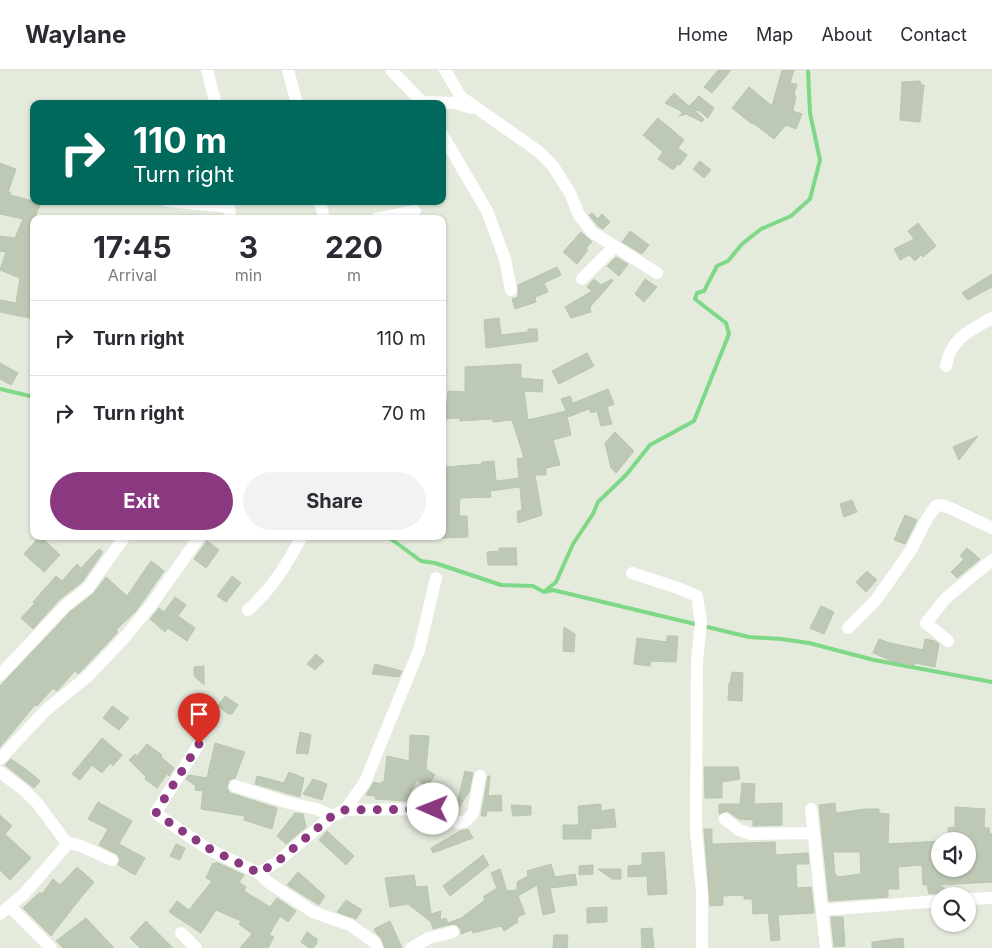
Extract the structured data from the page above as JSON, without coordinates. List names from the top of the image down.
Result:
{
  "page": {
    "header": "Waylane",
    "nav": [
      "Home",
      "Map",
      "About",
      "Contact"
    ],
    "turn": ["110 m", "Turn right"],
    "eta": [
      "17:45",
      "Arrival",
      "3",
      "min",
      "220",
      "m"
    ],
    "list": [
      {
        "name": "Turn right",
        "value": "110 m"
      },
      {
        "name": "Turn right",
        "value": "70 m"
      }
    ],
    "buttons": ["Exit", "Share"]
  }
}
